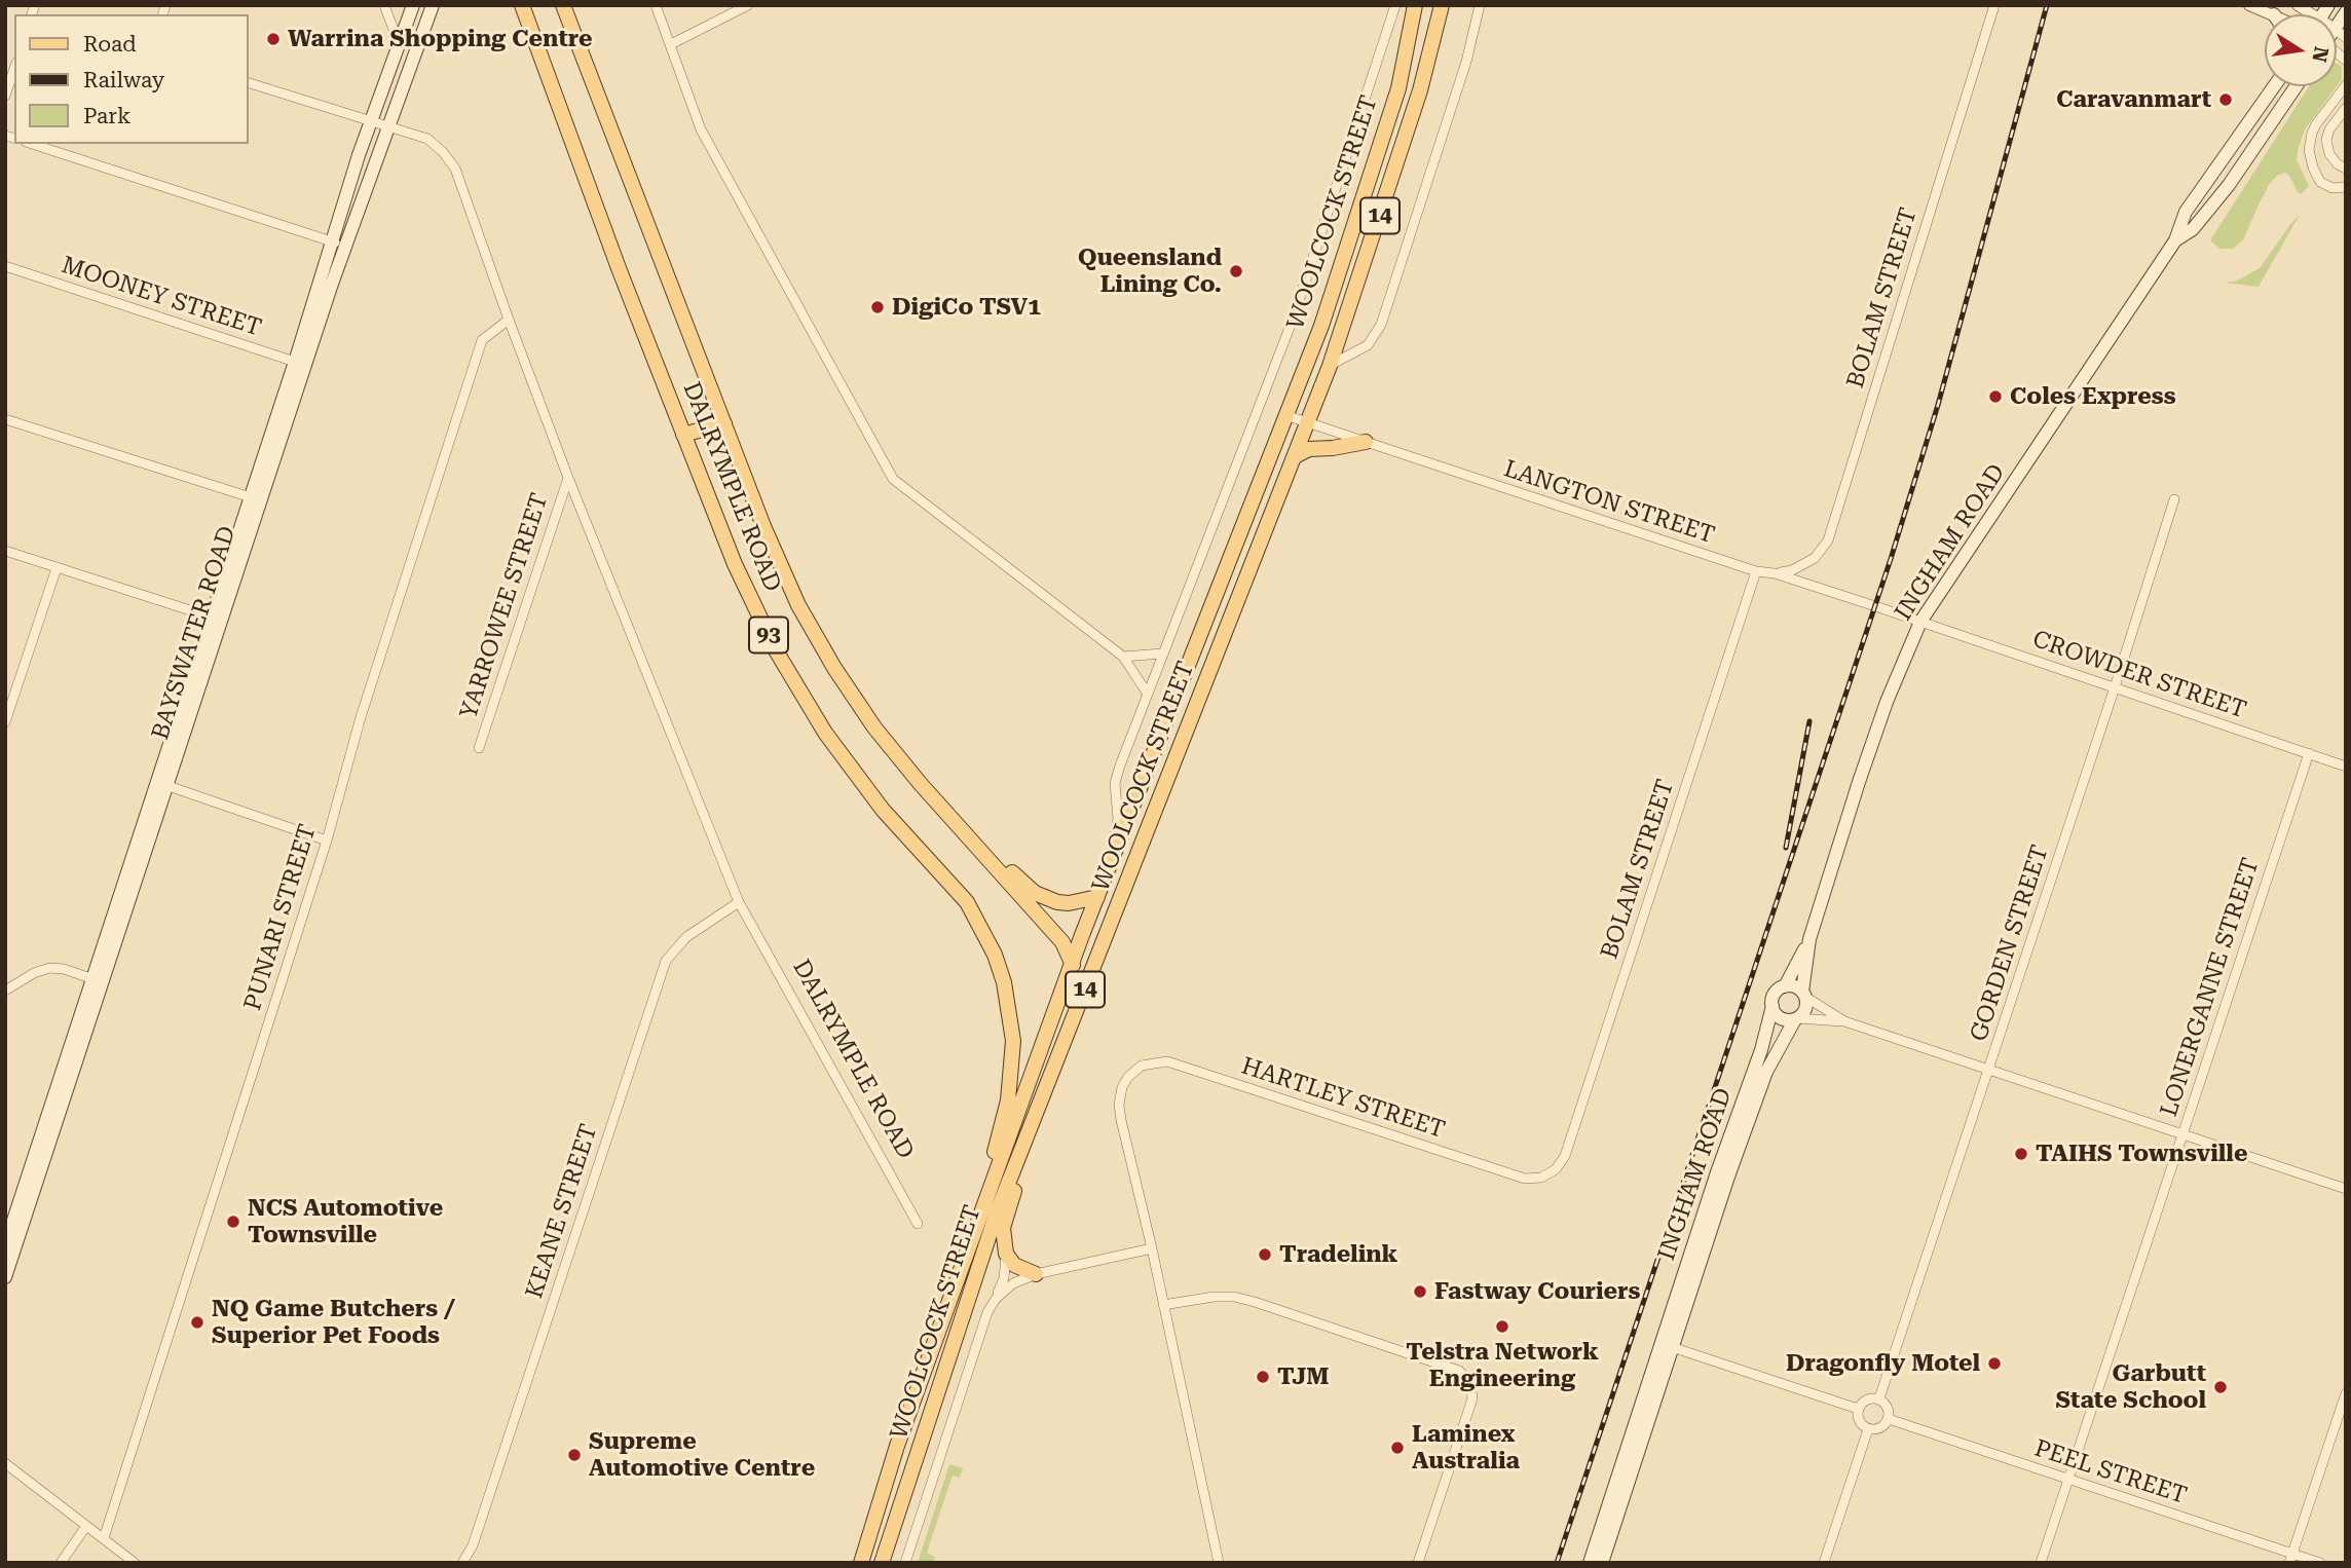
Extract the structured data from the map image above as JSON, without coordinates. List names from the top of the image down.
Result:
{
  "streets": {
    "main road": [
      "WOOLCOCK STREET",
      "14",
      "DALRYMPLE ROAD",
      "INGHAM ROAD",
      "BAYSWATER ROAD",
      "93"
    ],
    "street": [
      "MOONEY STREET",
      "BOLAM STREET",
      "LANGTON STREET",
      "YARROWEE STREET",
      "CROWDER STREET",
      "PUNARI STREET",
      "GORDEN STREET",
      "LONERGANNE STREET",
      "HARTLEY STREET",
      "KEANE STREET",
      "PEEL STREET"
    ]
  },
  "crossings": [
    ["WOOLCOCK STREET", "DALRYMPLE ROAD"],
    ["WOOLCOCK STREET", "LANGTON STREET"],
    ["MOONEY STREET", "BAYSWATER ROAD"],
    ["BOLAM STREET", "LANGTON STREET"],
    ["BOLAM STREET", "HARTLEY STREET"],
    ["DALRYMPLE ROAD", "YARROWEE STREET"],
    ["DALRYMPLE ROAD", "BAYSWATER ROAD"],
    ["DALRYMPLE ROAD", "PUNARI STREET"],
    ["DALRYMPLE ROAD", "KEANE STREET"],
    ["LANGTON STREET", "INGHAM ROAD"],
    ["LANGTON STREET", "CROWDER STREET"],
    ["INGHAM ROAD", "CROWDER STREET"],
    ["CROWDER STREET", "GORDEN STREET"],
    ["CROWDER STREET", "LONERGANNE STREET"],
    ["GORDEN STREET", "PEEL STREET"],
    ["LONERGANNE STREET", "PEEL STREET"]
  ],
  "places": [
    "Warrina Shopping Centre",
    "Caravanmart",
    "Queensland Lining Co.",
    "DigiCo TSV1",
    "Coles Express",
    "TAIHS Townsville",
    "NCS Automotive Townsville",
    "Tradelink",
    "Fastway Couriers",
    "NQ Game Butchers / Superior Pet Foods",
    "Telstra Network Engineering",
    "Dragonfly Motel",
    "TJM",
    "Garbutt State School",
    "Laminex Australia",
    "Supreme Automotive Centre"
  ],
  "legend": ["Road", "Railway", "Park"],
  "north": "right"
}
